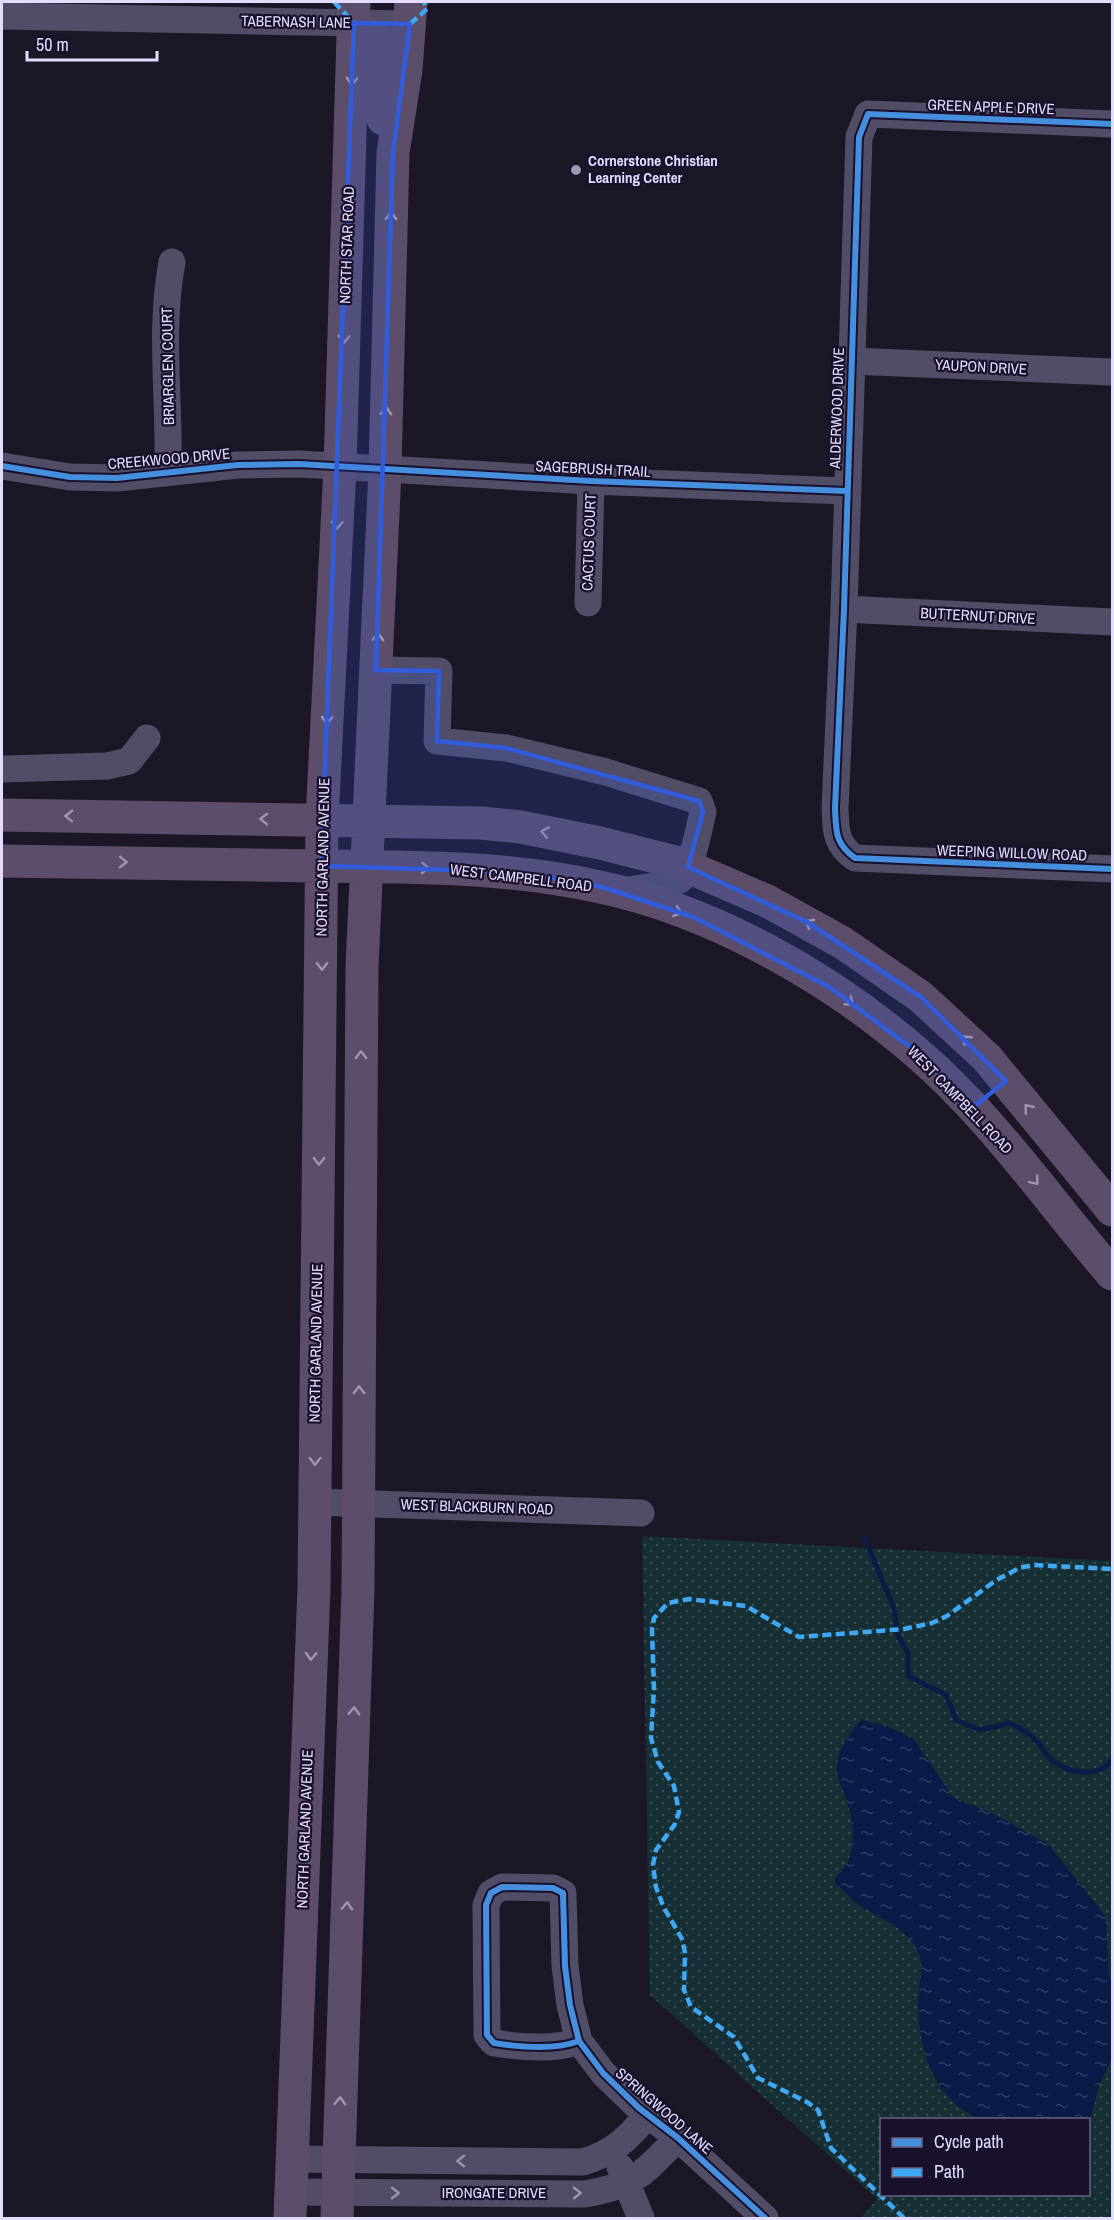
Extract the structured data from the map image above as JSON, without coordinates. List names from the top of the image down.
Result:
{
  "streets": {
    "main road": ["NORTH STAR ROAD", "NORTH GARLAND AVENUE", "WEST CAMPBELL ROAD"],
    "street": [
      "TABERNASH LANE",
      "GREEN APPLE DRIVE",
      "BRIARGLEN COURT",
      "YAUPON DRIVE",
      "ALDERWOOD DRIVE",
      "CREEKWOOD DRIVE",
      "SAGEBRUSH TRAIL",
      "CACTUS COURT",
      "BUTTERNUT DRIVE",
      "WEEPING WILLOW ROAD",
      "WEST BLACKBURN ROAD",
      "SPRINGWOOD LANE",
      "IRONGATE DRIVE"
    ]
  },
  "crossings": [
    ["TABERNASH LANE", "NORTH STAR ROAD"],
    ["GREEN APPLE DRIVE", "ALDERWOOD DRIVE"],
    ["NORTH STAR ROAD", "CREEKWOOD DRIVE"],
    ["NORTH STAR ROAD", "SAGEBRUSH TRAIL"],
    ["NORTH STAR ROAD", "NORTH GARLAND AVENUE"],
    ["BRIARGLEN COURT", "CREEKWOOD DRIVE"],
    ["YAUPON DRIVE", "ALDERWOOD DRIVE"],
    ["ALDERWOOD DRIVE", "SAGEBRUSH TRAIL"],
    ["ALDERWOOD DRIVE", "BUTTERNUT DRIVE"],
    ["ALDERWOOD DRIVE", "WEEPING WILLOW ROAD"],
    ["CREEKWOOD DRIVE", "SAGEBRUSH TRAIL"],
    ["CREEKWOOD DRIVE", "NORTH GARLAND AVENUE"],
    ["SAGEBRUSH TRAIL", "CACTUS COURT"],
    ["SAGEBRUSH TRAIL", "NORTH GARLAND AVENUE"],
    ["NORTH GARLAND AVENUE", "WEST CAMPBELL ROAD"],
    ["NORTH GARLAND AVENUE", "WEST BLACKBURN ROAD"],
    ["NORTH GARLAND AVENUE", "IRONGATE DRIVE"],
    ["SPRINGWOOD LANE", "IRONGATE DRIVE"]
  ],
  "places": ["Cornerstone Christian Learning Center"],
  "legend": ["Cycle path", "Path"],
  "scale_bar": "50 m"
}
